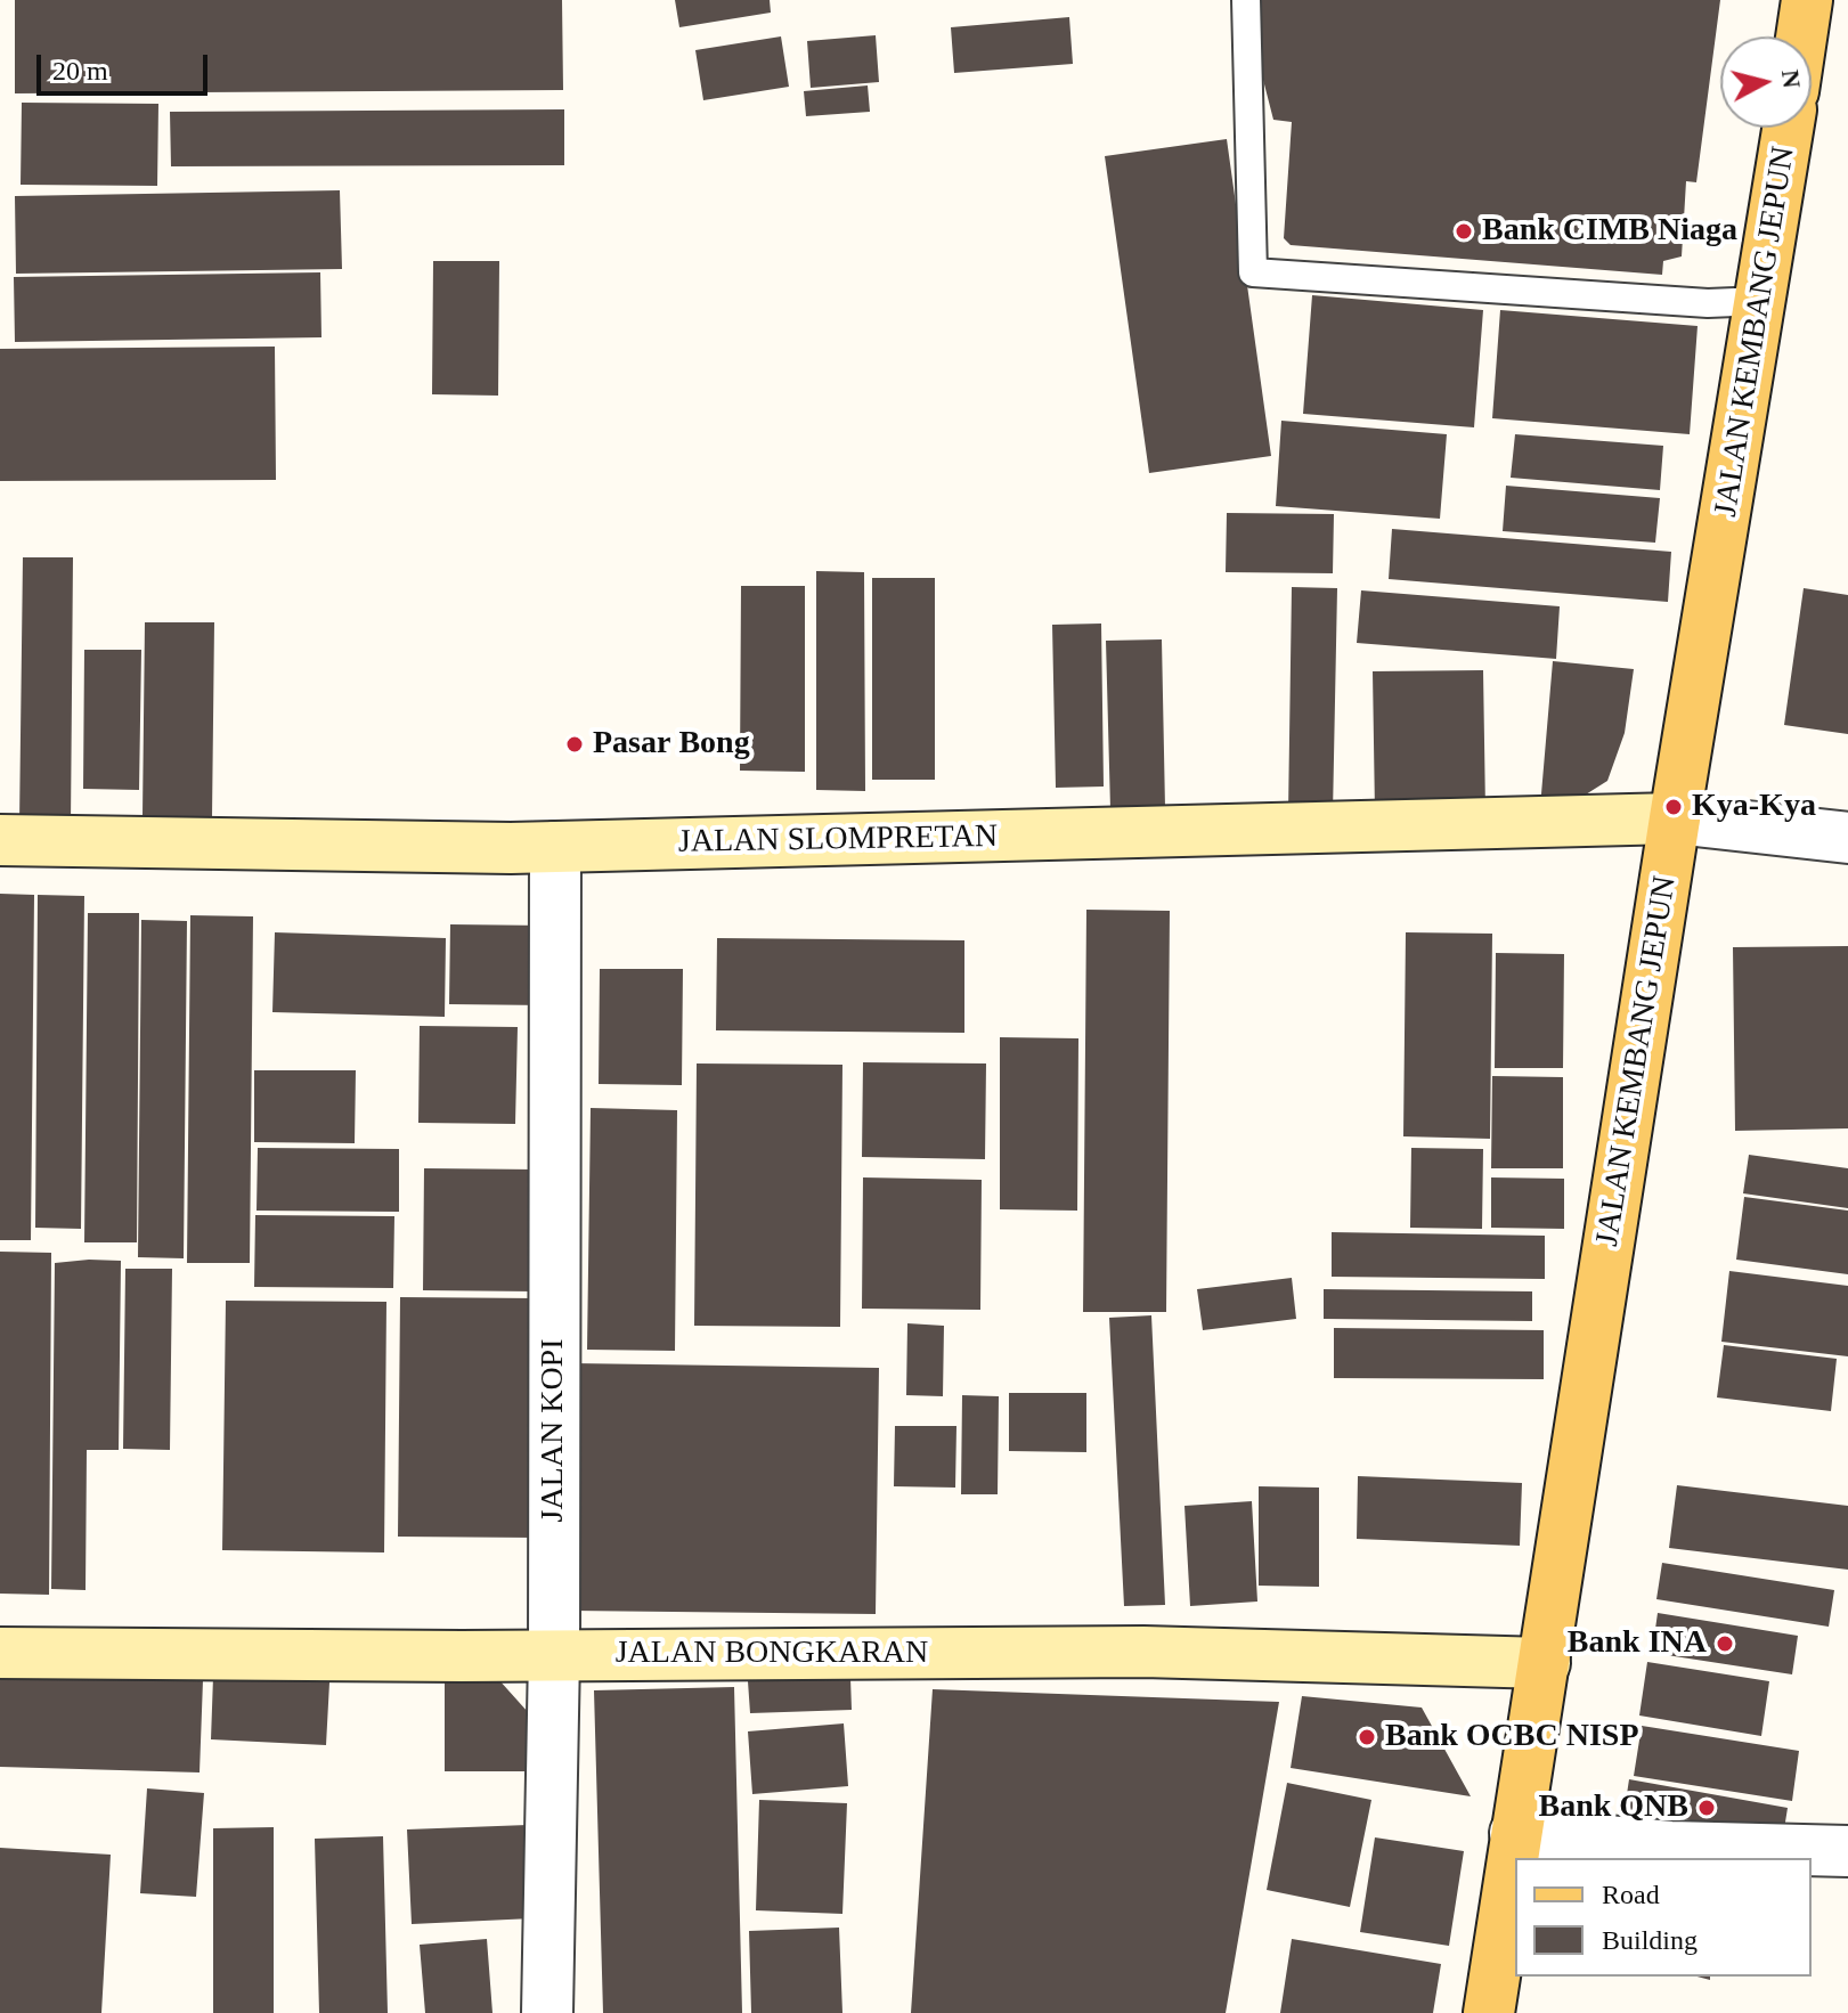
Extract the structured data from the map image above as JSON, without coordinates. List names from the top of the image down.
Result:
{
  "streets": {
    "main road": ["JALAN KEMBANG JEPUN"],
    "street": ["JALAN SLOMPRETAN", "JALAN KOPI", "JALAN BONGKARAN"]
  },
  "crossings": [
    ["JALAN KEMBANG JEPUN", "JALAN SLOMPRETAN"],
    ["JALAN KEMBANG JEPUN", "JALAN BONGKARAN"],
    ["JALAN SLOMPRETAN", "JALAN KOPI"],
    ["JALAN KOPI", "JALAN BONGKARAN"]
  ],
  "places": [
    "Bank CIMB Niaga",
    "Pasar Bong",
    "Kya-Kya",
    "Bank INA",
    "Bank OCBC NISP",
    "Bank QNB"
  ],
  "legend": ["Road", "Building"],
  "scale_bar": "20 m",
  "north": "right"
}
